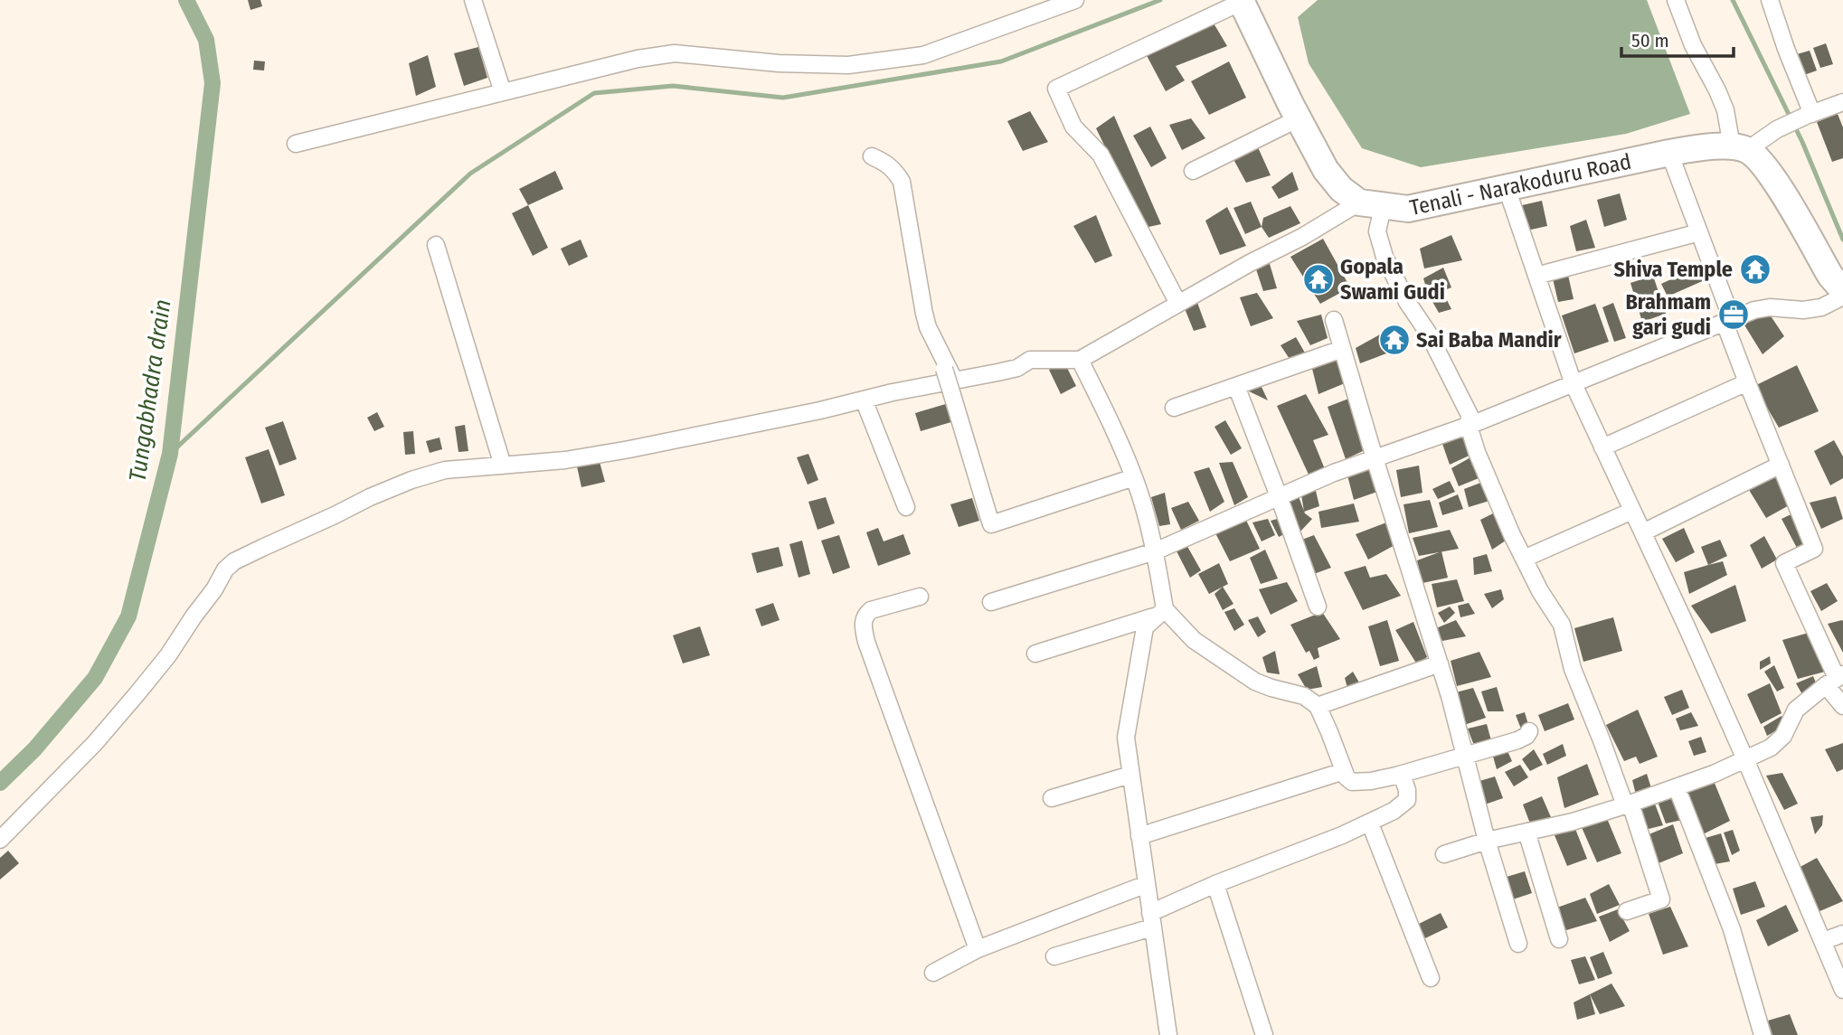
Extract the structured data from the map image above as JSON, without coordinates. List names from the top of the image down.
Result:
{
  "streets": {
    "main road": ["Tenali - Narakoduru Road"]
  },
  "water": ["Tungabhadra drain"],
  "places": {
    "temple": ["Shiva Temple", "Gopala Swami Gudi", "Sai Baba Mandir"],
    "office": ["Brahmam gari gudi"]
  },
  "scale_bar": "50 m"
}
